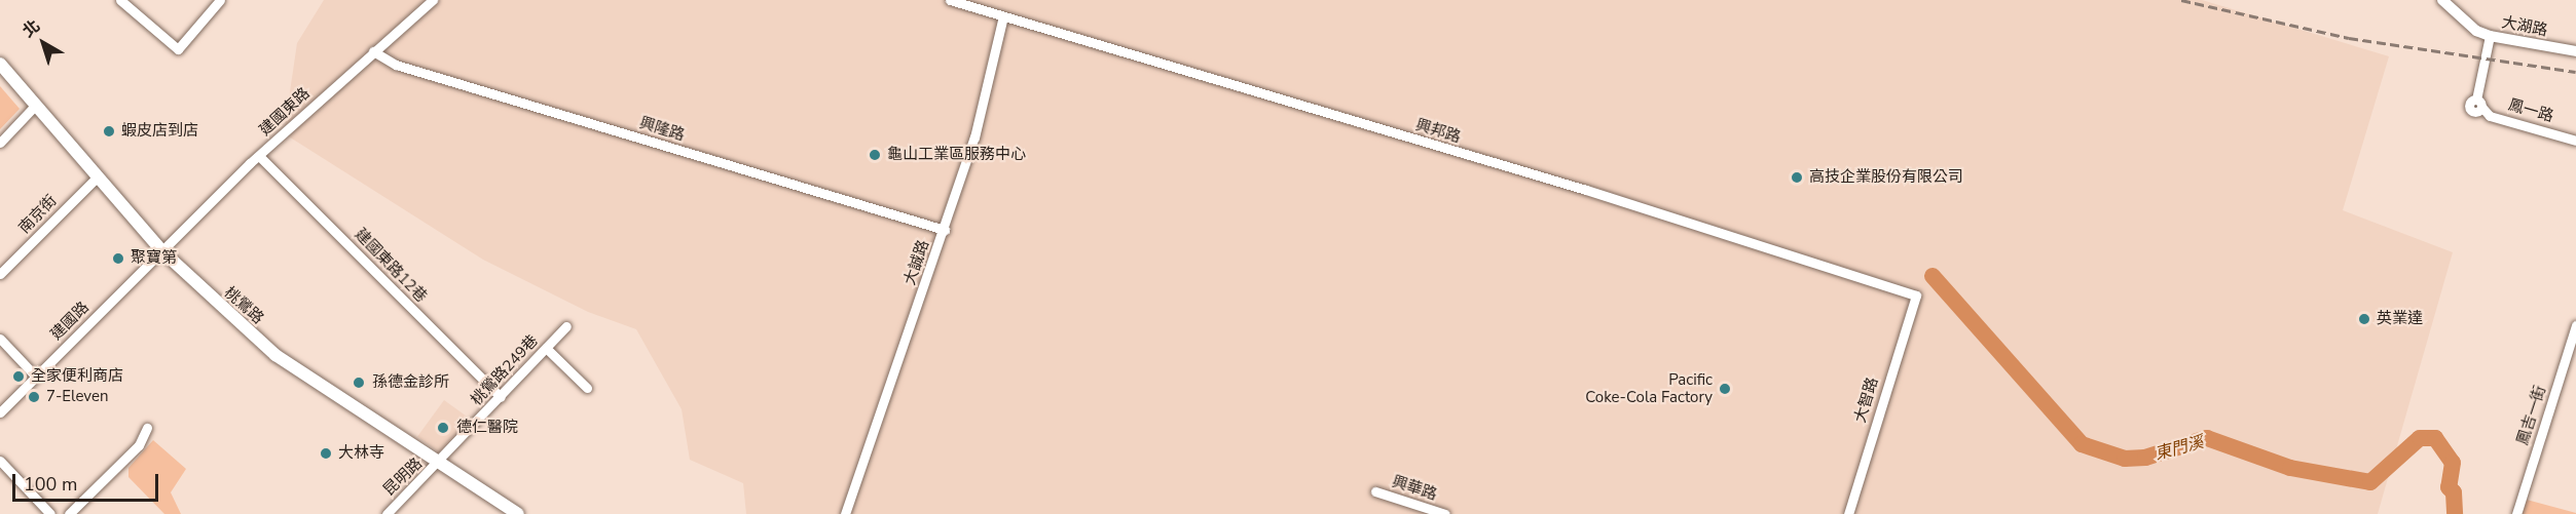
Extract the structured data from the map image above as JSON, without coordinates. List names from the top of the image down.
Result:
{
  "streets": {
    "main road": ["桃鶯路"],
    "street": [
      "大湖路",
      "鳳一路",
      "建國東路",
      "興隆路",
      "興邦路",
      "南京街",
      "大誠路",
      "建國東路12巷",
      "建國路",
      "桃鶯路249巷",
      "大智路",
      "鳳吉一街",
      "昆明路",
      "興華路"
    ]
  },
  "crossings": [
    ["大湖路", "鳳一路"],
    ["建國東路", "興隆路"],
    ["建國東路", "建國東路12巷"],
    ["建國東路", "桃鶯路"],
    ["建國東路", "建國路"],
    ["興隆路", "大誠路"],
    ["興邦路", "大誠路"],
    ["興邦路", "大智路"],
    ["南京街", "桃鶯路"],
    ["建國東路12巷", "桃鶯路249巷"],
    ["桃鶯路", "建國路"],
    ["桃鶯路", "桃鶯路249巷"],
    ["桃鶯路", "昆明路"],
    ["桃鶯路249巷", "昆明路"]
  ],
  "water": ["東門溪"],
  "places": [
    "蝦皮店到店",
    "龜山工業區服務中心",
    "高技企業股份有限公司",
    "聚寶第",
    "英業達",
    "全家便利商店",
    "孫德金診所",
    "Pacific Coke-Cola Factory",
    "7-Eleven",
    "德仁醫院",
    "大林寺"
  ],
  "scale_bar": "100 m",
  "north": "top left"
}
